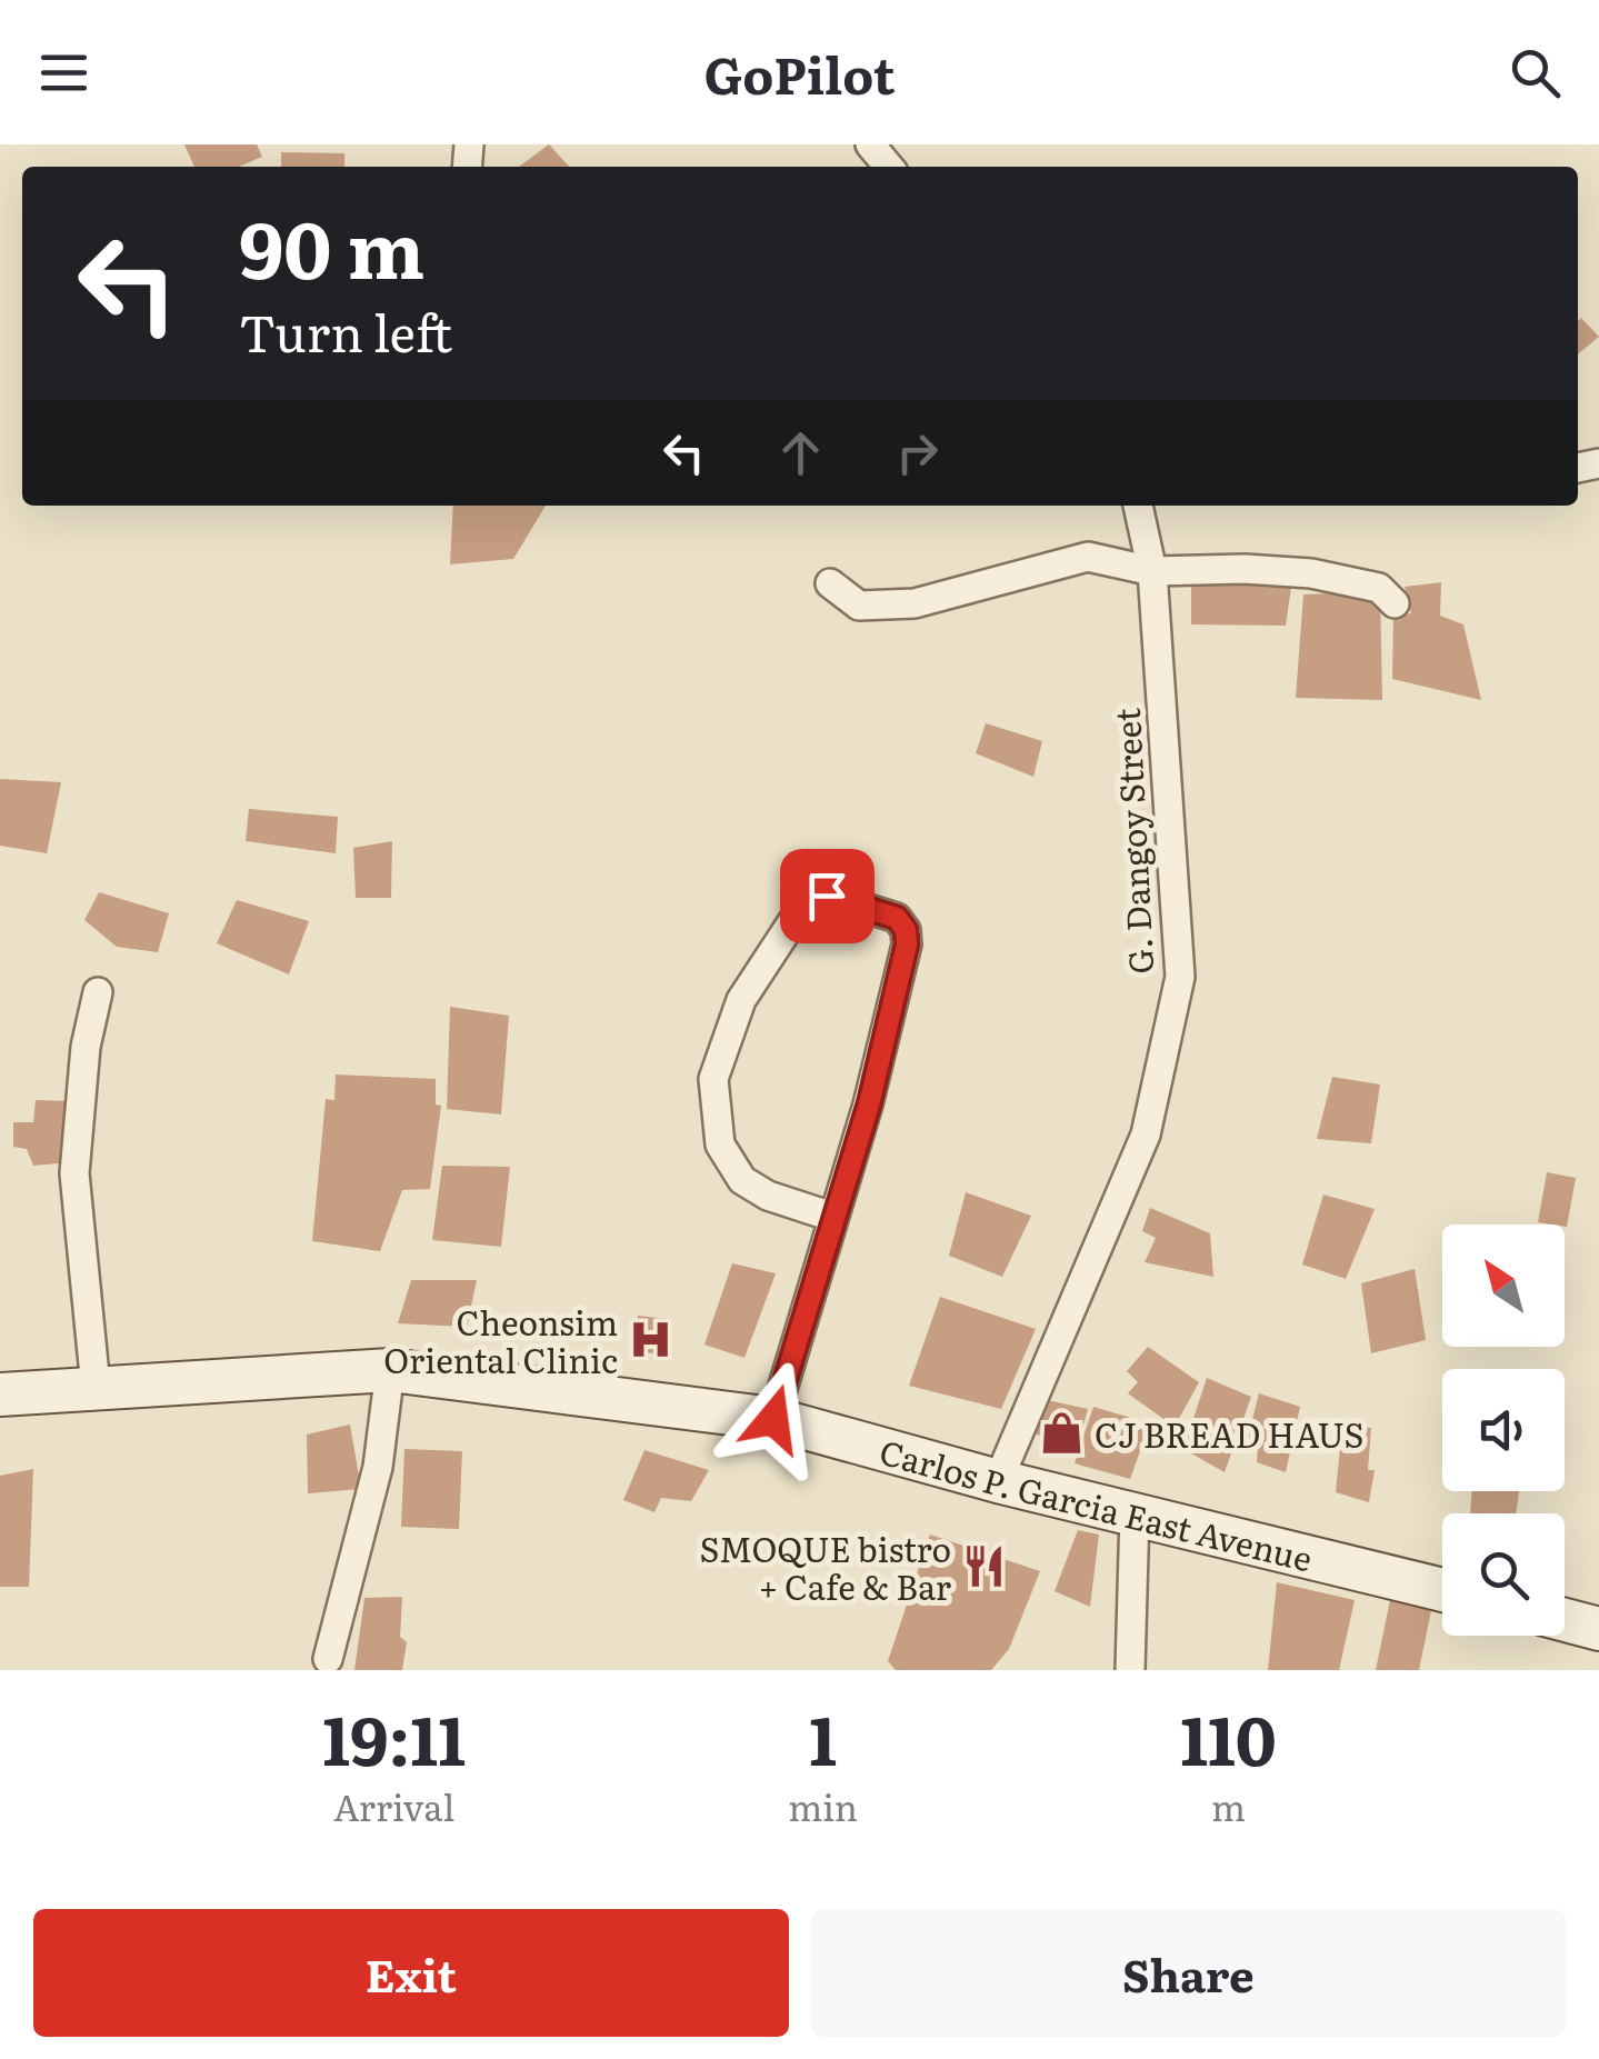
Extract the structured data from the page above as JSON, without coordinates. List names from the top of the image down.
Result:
{
  "streets": {
    "main road": ["Carlos P. Garcia East Avenue"],
    "street": ["G. Dangoy Street"]
  },
  "crossings": [
    ["G. Dangoy Street", "Carlos P. Garcia East Avenue"]
  ],
  "places": {
    "hospital": ["Cheonsim Oriental Clinic"],
    "shop": ["CJ BREAD HAUS"],
    "restaurant": ["SMOQUE bistro + Cafe & Bar"]
  },
  "north": "top left",
  "page": {
    "header": "GoPilot",
    "turn": ["90 m", "Turn left"],
    "eta": [
      "19:11",
      "Arrival",
      "1",
      "min",
      "110",
      "m"
    ],
    "buttons": ["Exit", "Share"]
  }
}
